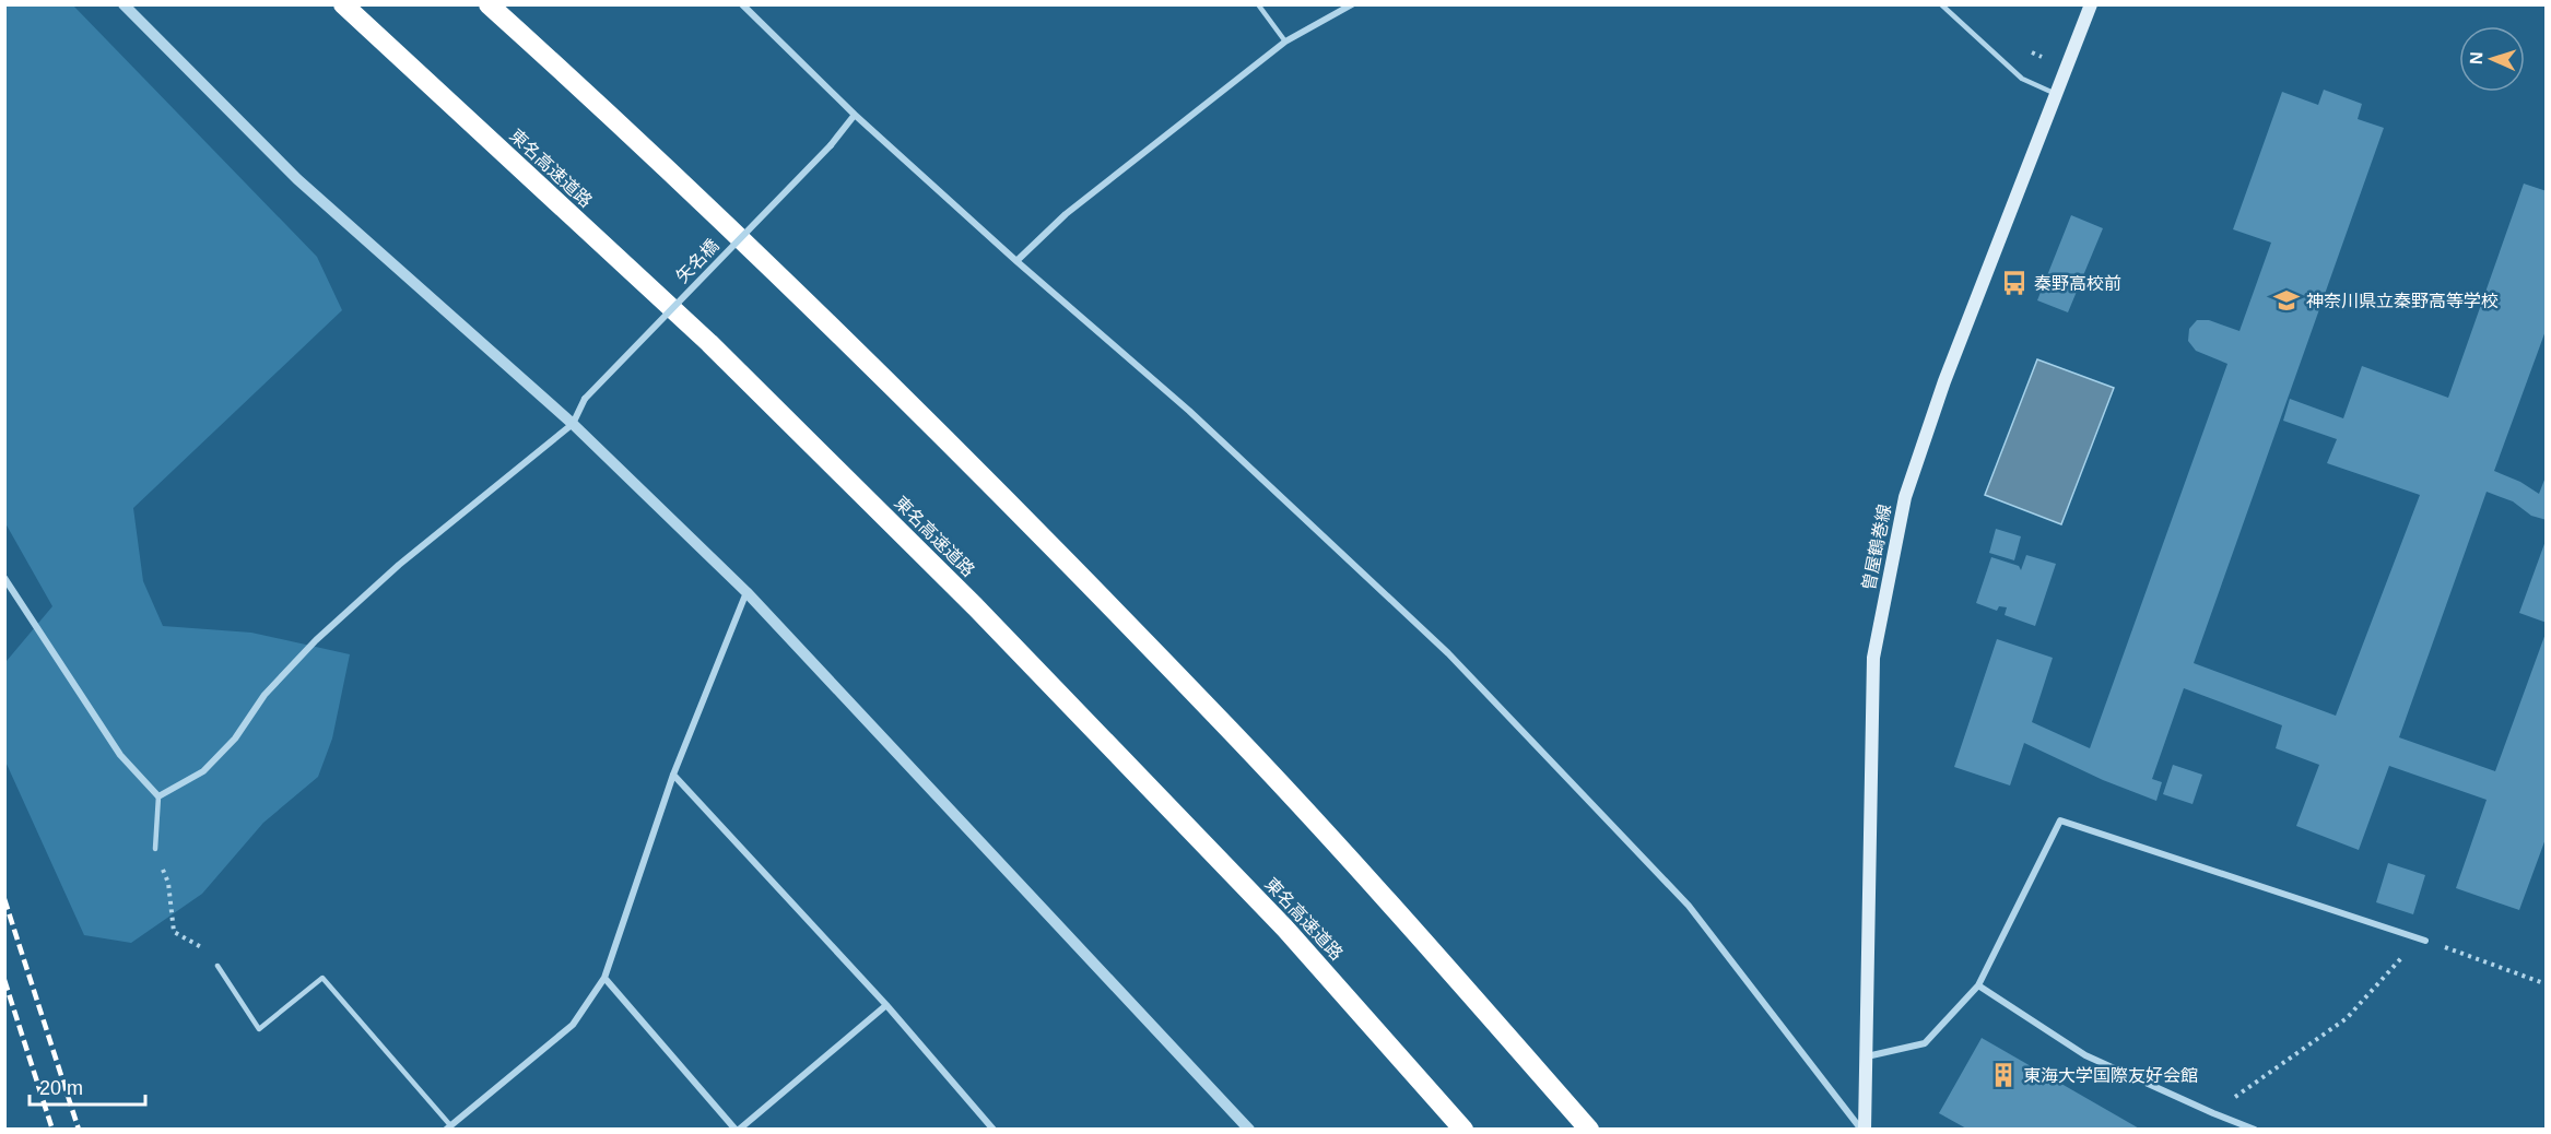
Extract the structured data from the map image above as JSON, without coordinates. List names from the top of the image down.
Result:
{
  "streets": {
    "highway": ["東名高速道路"],
    "main road": ["曽屋鶴巻線"],
    "street": ["矢名橋"]
  },
  "places": {
    "bus stop": ["秦野高校前"],
    "school or university": ["神奈川県立秦野高等学校"],
    "building": ["東海大学国際友好会館"]
  },
  "scale_bar": "20 m",
  "north": "left"
}
